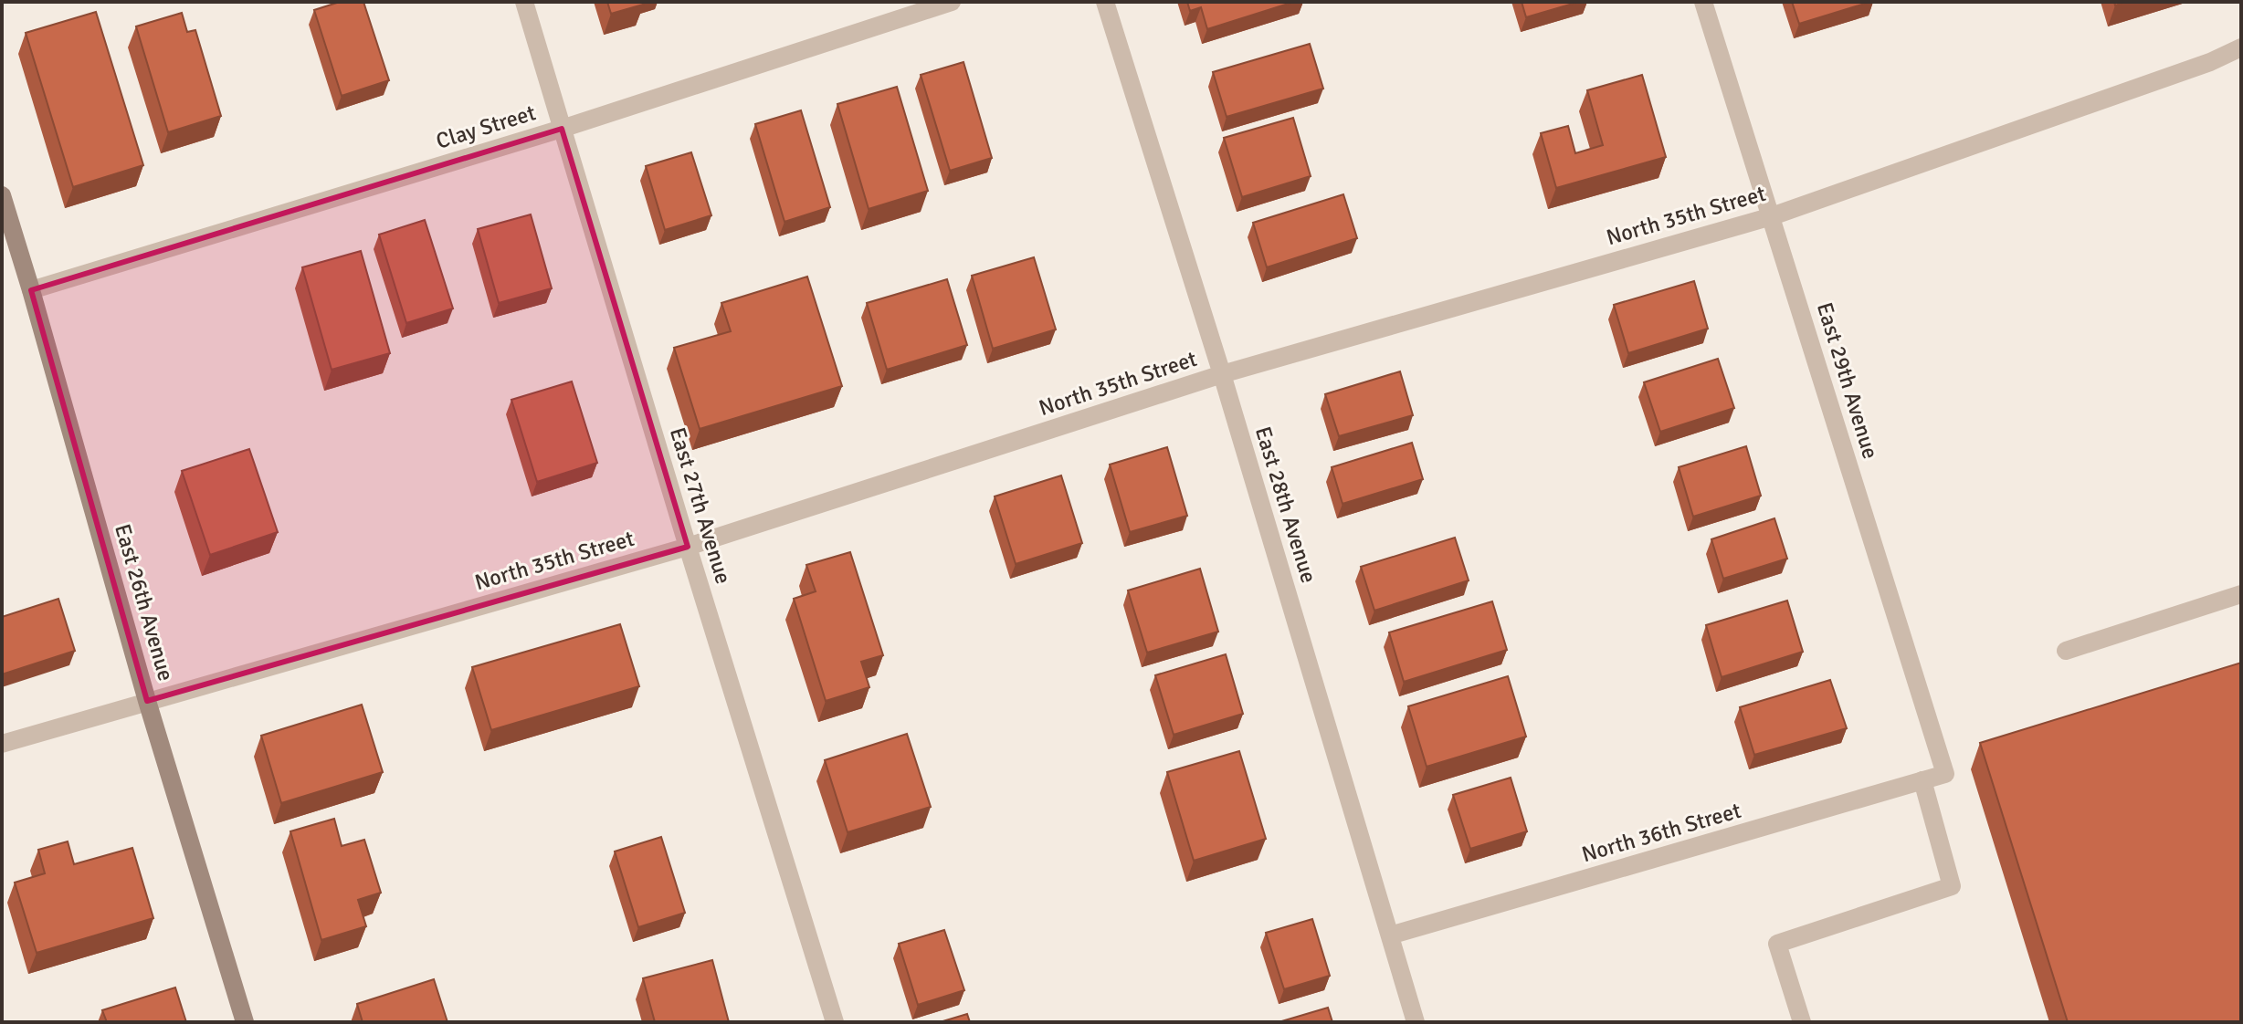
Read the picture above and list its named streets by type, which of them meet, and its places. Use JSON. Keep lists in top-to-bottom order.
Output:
{
  "streets": {
    "street": [
      "Clay Street",
      "North 35th Street",
      "East 29th Avenue",
      "East 28th Avenue",
      "East 27th Avenue",
      "East 26th Avenue",
      "North 36th Street"
    ]
  },
  "crossings": [
    ["Clay Street", "East 27th Avenue"],
    ["Clay Street", "East 26th Avenue"],
    ["North 35th Street", "East 29th Avenue"],
    ["North 35th Street", "East 28th Avenue"],
    ["North 35th Street", "East 27th Avenue"],
    ["North 35th Street", "East 26th Avenue"],
    ["East 29th Avenue", "North 36th Street"],
    ["East 28th Avenue", "North 36th Street"]
  ]
}
